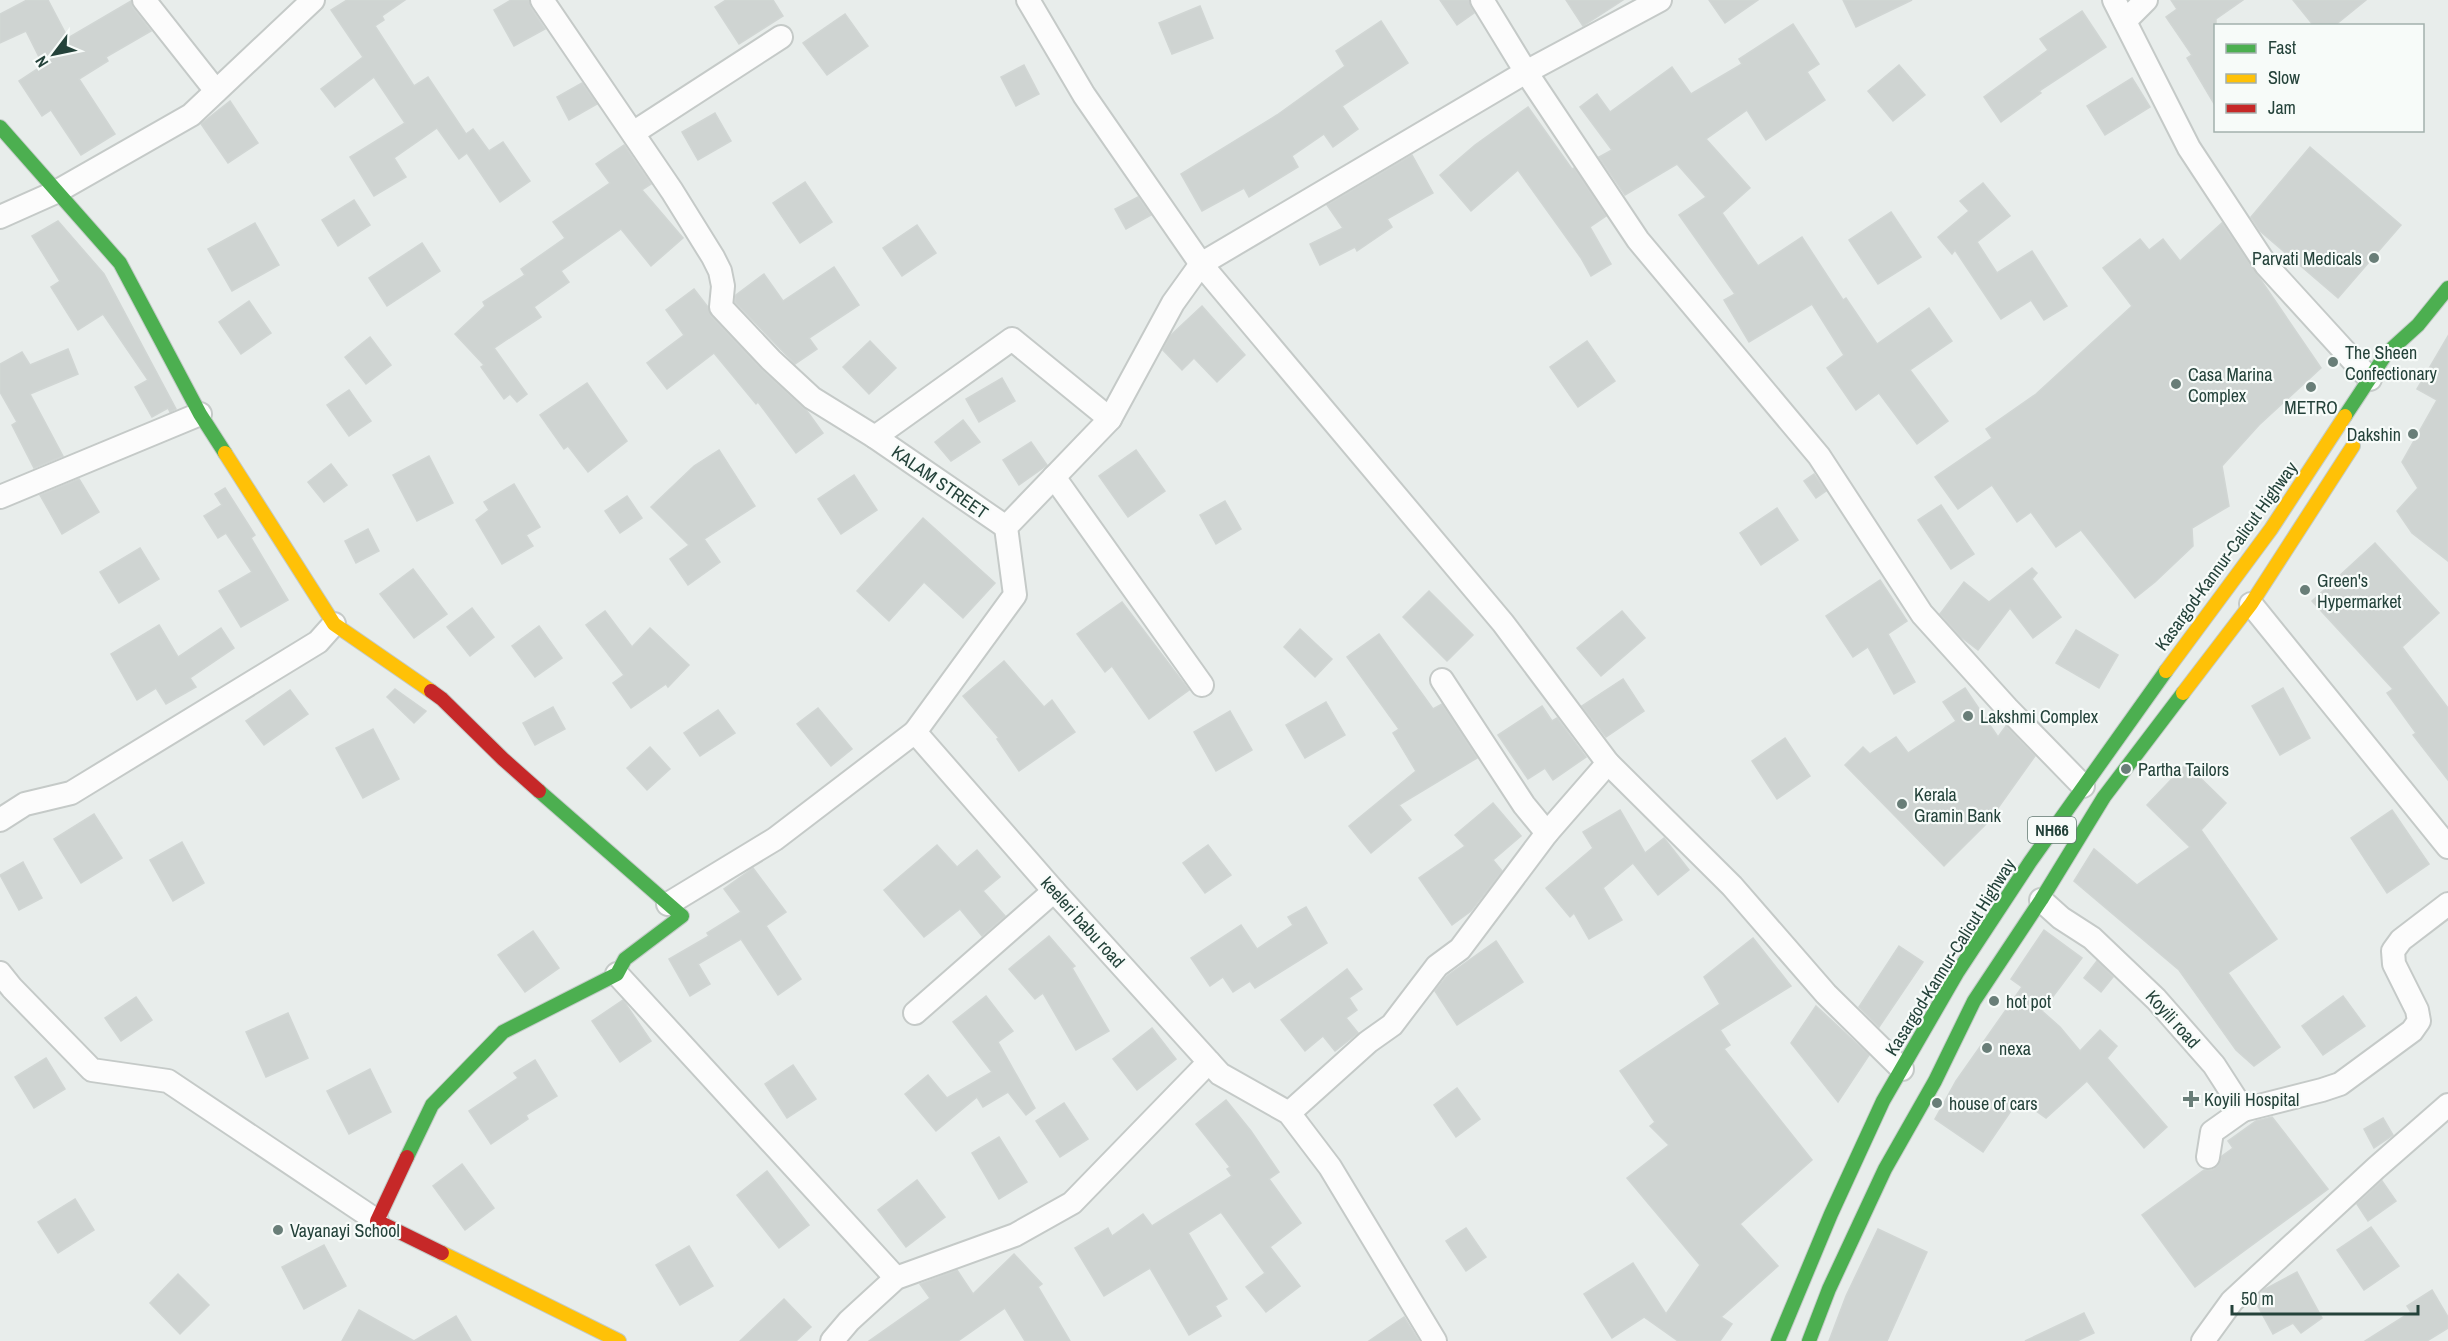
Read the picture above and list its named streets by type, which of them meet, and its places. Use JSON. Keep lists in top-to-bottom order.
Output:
{
  "streets": {
    "main road": ["Kasargod-Kannur-Calicut Highway", "NH66"],
    "street": ["KALAM STREET", "keeleri babu road", "Koyili road"]
  },
  "crossings": [
    ["NH66", "Koyili road"]
  ],
  "places": {
    "other": [
      "Parvati Medicals",
      "The Sheen Confectionary",
      "Casa Marina Complex",
      "METRO",
      "Dakshin",
      "Green's Hypermarket",
      "Lakshmi Complex",
      "Partha Tailors",
      "Kerala Gramin Bank",
      "hot pot",
      "nexa",
      "house of cars",
      "Vayanayi School"
    ],
    "health": ["Koyili Hospital"]
  },
  "legend": ["Fast", "Slow", "Jam"],
  "scale_bar": "50 m",
  "north": "bottom left"
}
